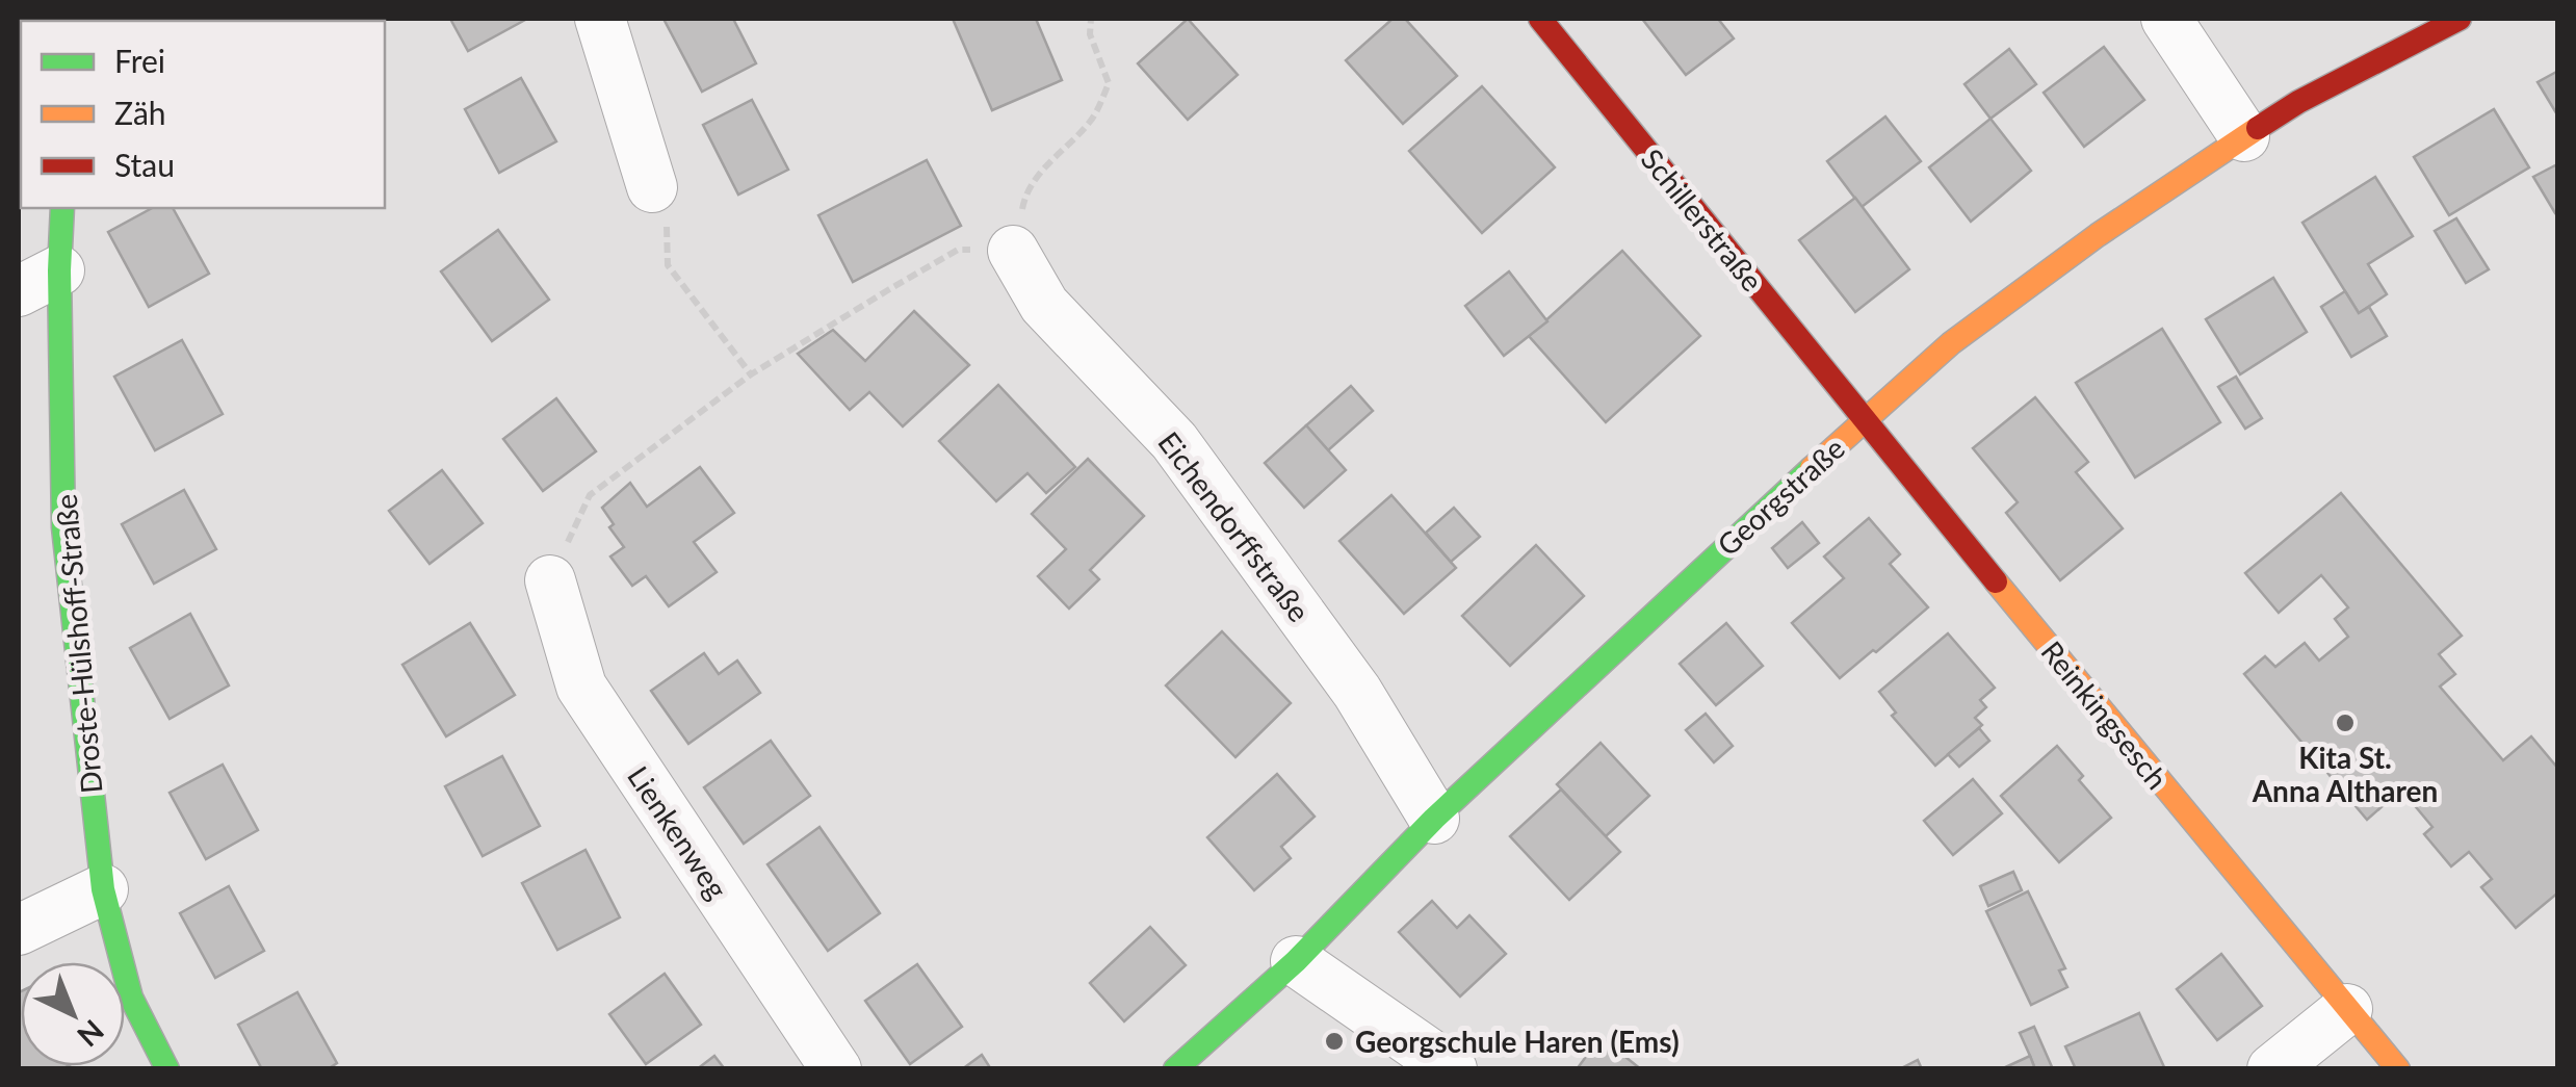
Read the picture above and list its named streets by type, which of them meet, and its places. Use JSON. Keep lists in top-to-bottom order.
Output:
{
  "streets": {
    "street": [
      "Schillerstraße",
      "Georgstraße",
      "Eichendorffstraße",
      "Droste-Hülshoff-Straße",
      "Reinkingsesch",
      "Lienkenweg"
    ]
  },
  "crossings": [
    ["Schillerstraße", "Georgstraße"],
    ["Schillerstraße", "Reinkingsesch"],
    ["Georgstraße", "Eichendorffstraße"],
    ["Georgstraße", "Reinkingsesch"]
  ],
  "places": ["Kita St. Anna Altharen", "Georgschule Haren (Ems)"],
  "legend": ["Frei", "Zäh", "Stau"],
  "north": "bottom right"
}
